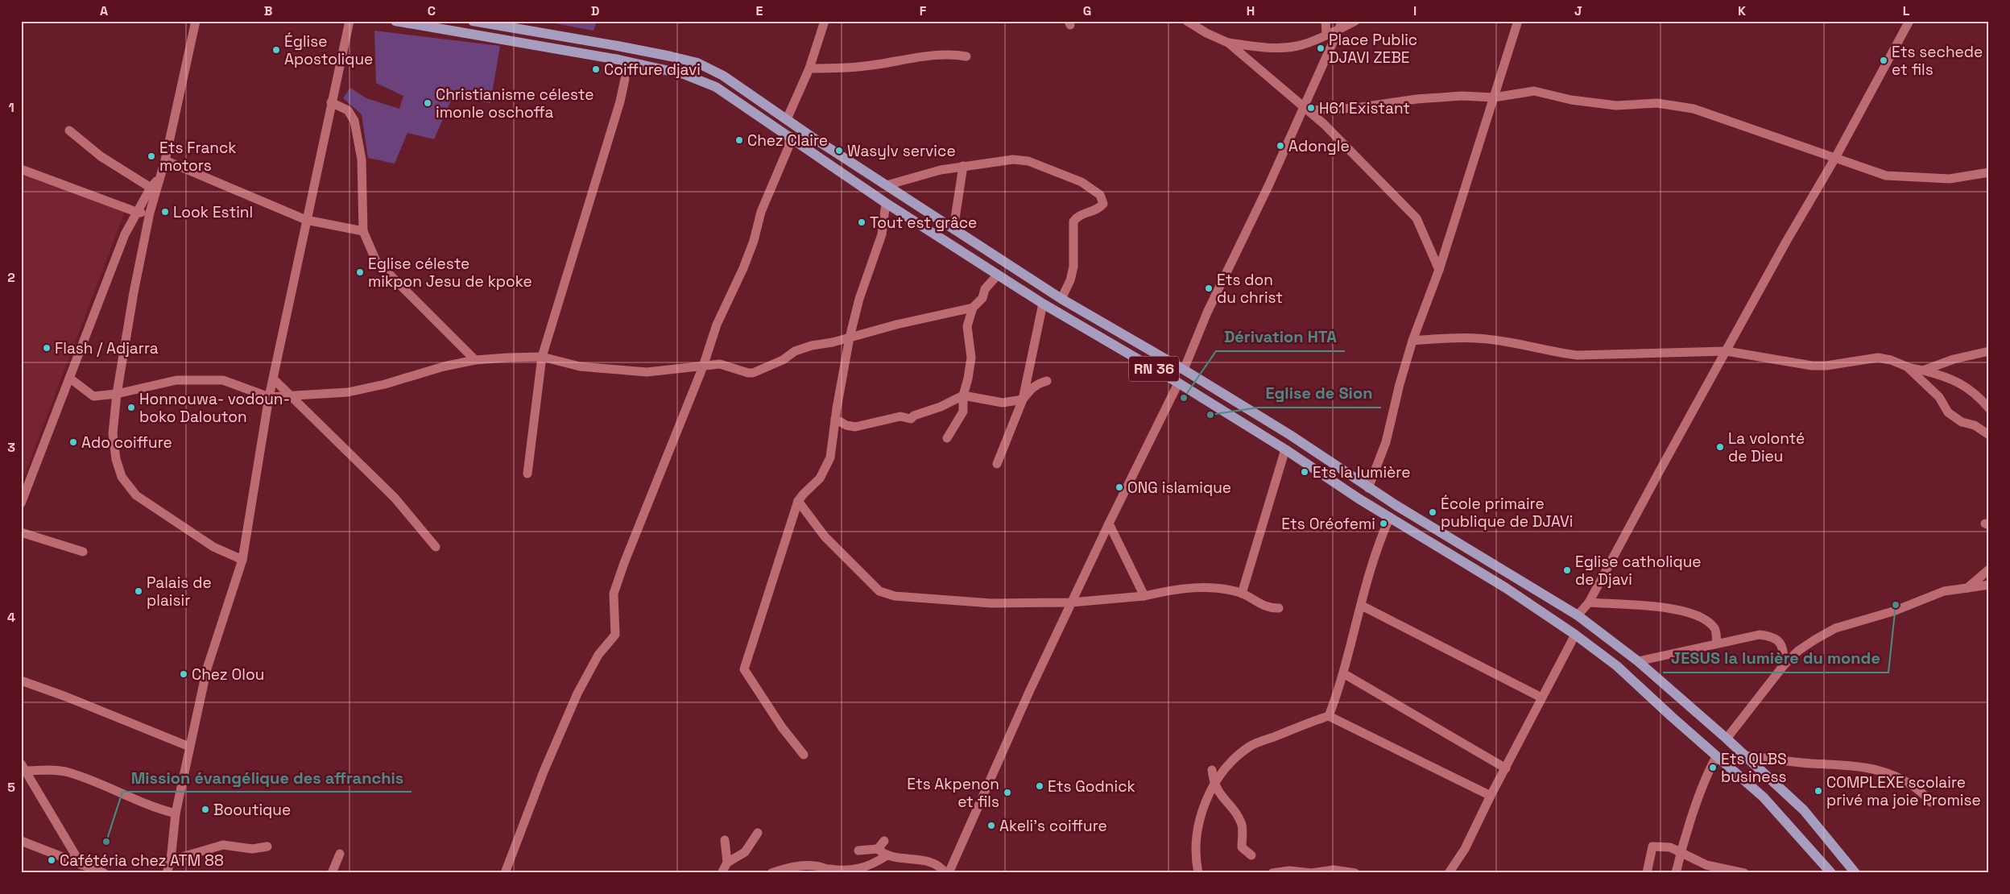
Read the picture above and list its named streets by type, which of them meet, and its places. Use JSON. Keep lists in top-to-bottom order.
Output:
{
  "streets": {
    "main road": ["RN 36"]
  },
  "places": [
    "Place Public DJAVI ZEBE",
    "Église Apostolique",
    "Ets sechede et fils",
    "Coiffure djavi",
    "Christianisme céleste imonle oschoffa",
    "H61 Existant",
    "Chez Claire",
    "Adongle",
    "Wasylv service",
    "Ets Franck motors",
    "Look Estinl",
    "Tout est grâce",
    "Eglise céleste mikpon Jesu de kpoke",
    "Ets don du christ",
    "Flash / Adjarra",
    "Dérivation HTA",
    "Honnouwa- vodoun- boko Dalouton",
    "Eglise de Sion",
    "Ado coiffure",
    "La volonté de Dieu",
    "Ets la lumière",
    "ONG islamique",
    "École primaire publique de DJAVi",
    "Ets Oréofemi",
    "Eglise catholique de Djavi",
    "Palais de plaisir",
    "JESUS la lumière du monde",
    "Chez Olou",
    "Ets QLBS business",
    "Ets Godnick",
    "COMPLEXE scolaire privé ma joie Promise",
    "Ets Akpenon et fils",
    "Booutique",
    "Akeli's coiffure",
    "Mission évangélique des affranchis",
    "Cafétéria chez ATM 88"
  ],
  "grid": {
    "columns": [
      "A",
      "B",
      "C",
      "D",
      "E",
      "F",
      "G",
      "H",
      "I",
      "J",
      "K",
      "L"
    ],
    "rows": [
      "1",
      "2",
      "3",
      "4",
      "5"
    ]
  }
}
